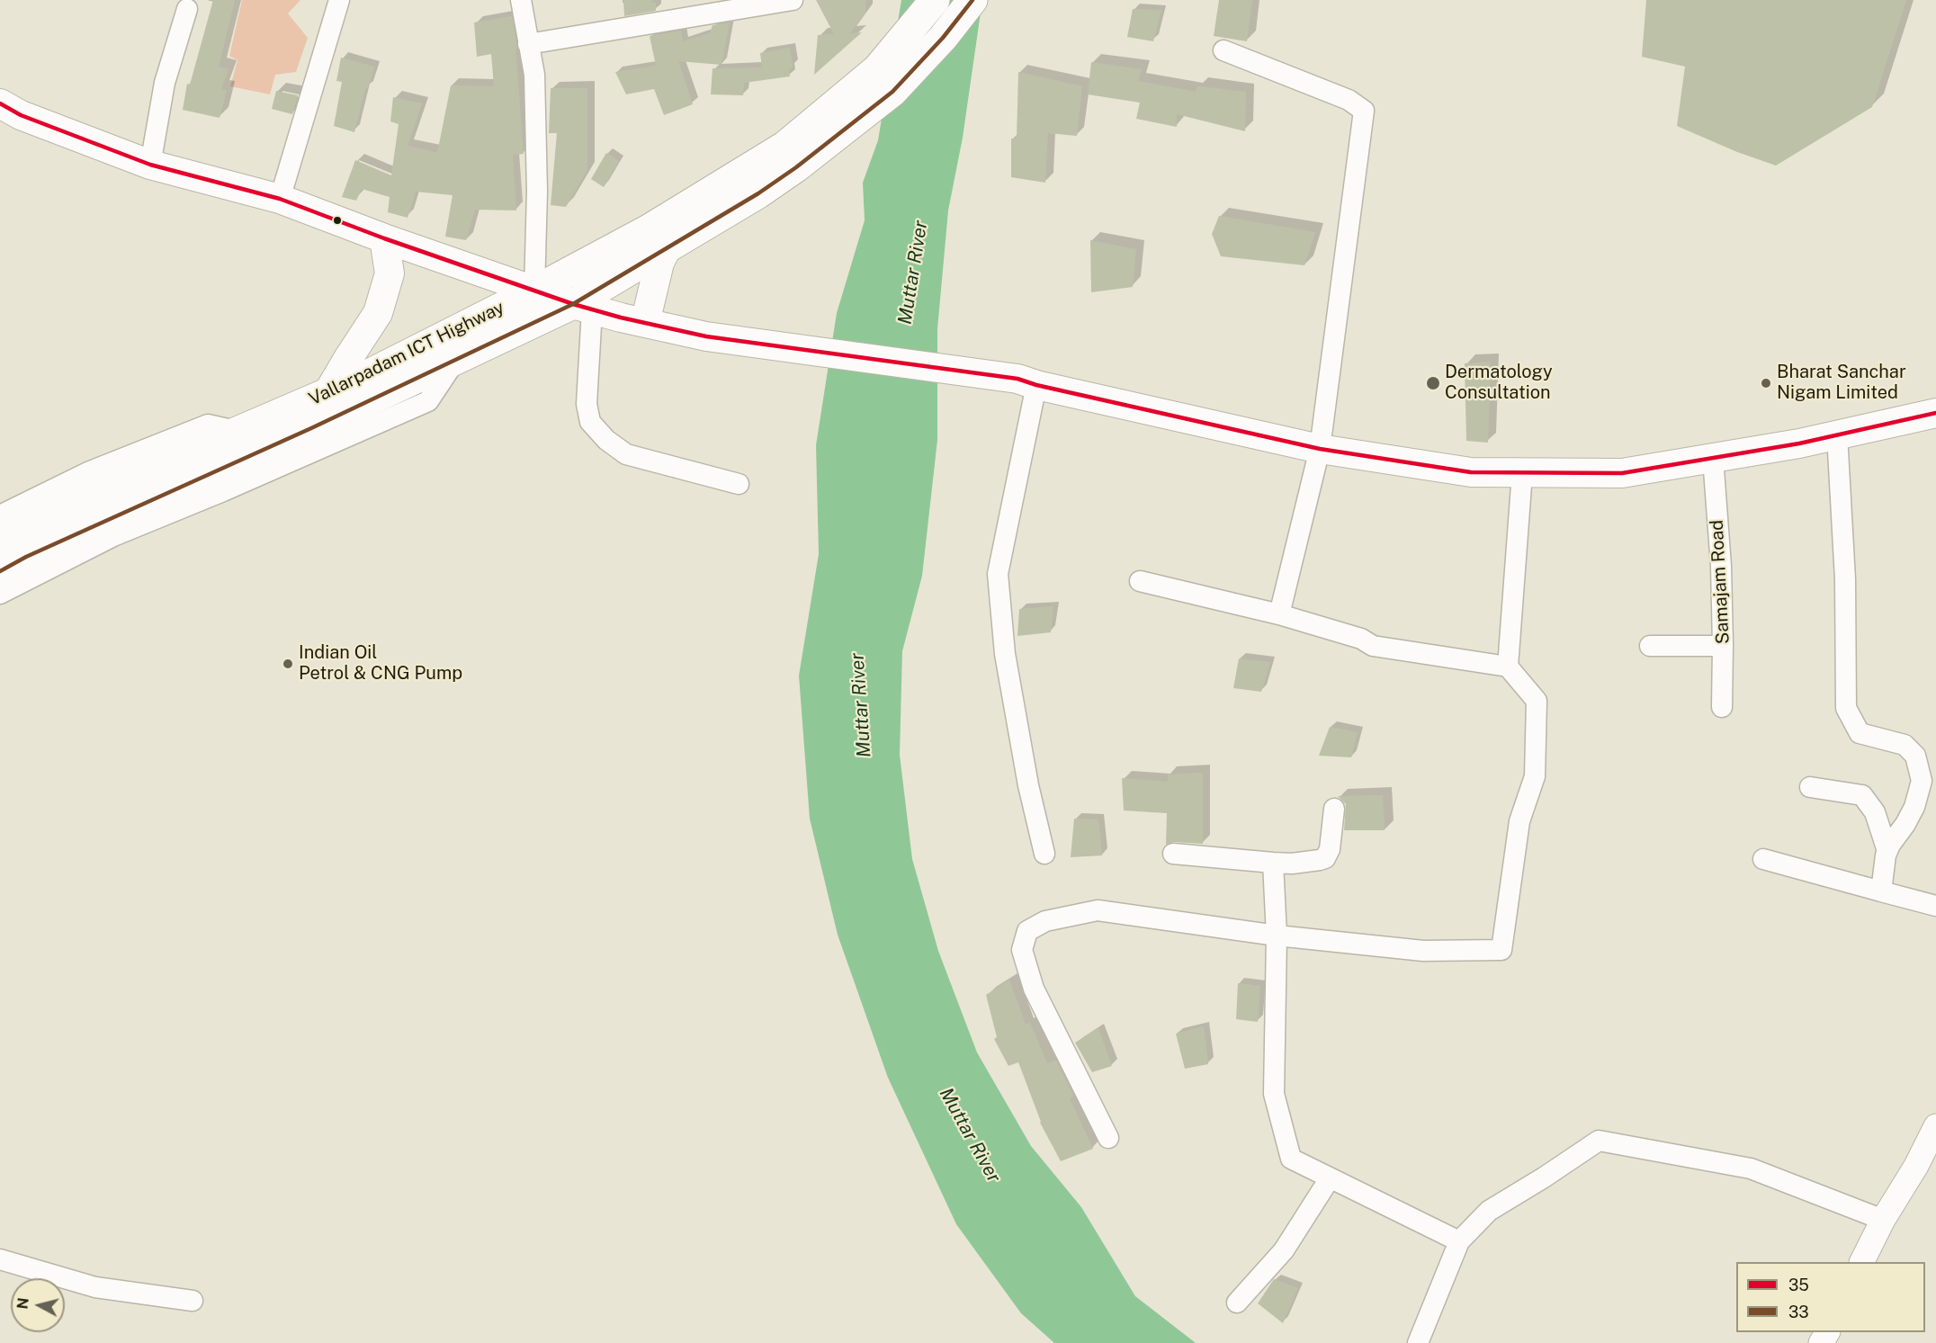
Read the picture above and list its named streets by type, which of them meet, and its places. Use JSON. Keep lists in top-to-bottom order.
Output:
{
  "streets": {
    "highway": ["Vallarpadam ICT Highway"],
    "street": ["Samajam Road"]
  },
  "water": ["Muttar River"],
  "places": ["Dermatology Consultation", "Bharat Sanchar Nigam Limited", "Indian Oil Petrol & CNG Pump"],
  "lines": ["transit line 33", "transit line 35"],
  "legend": ["35", "33"],
  "north": "left"
}
